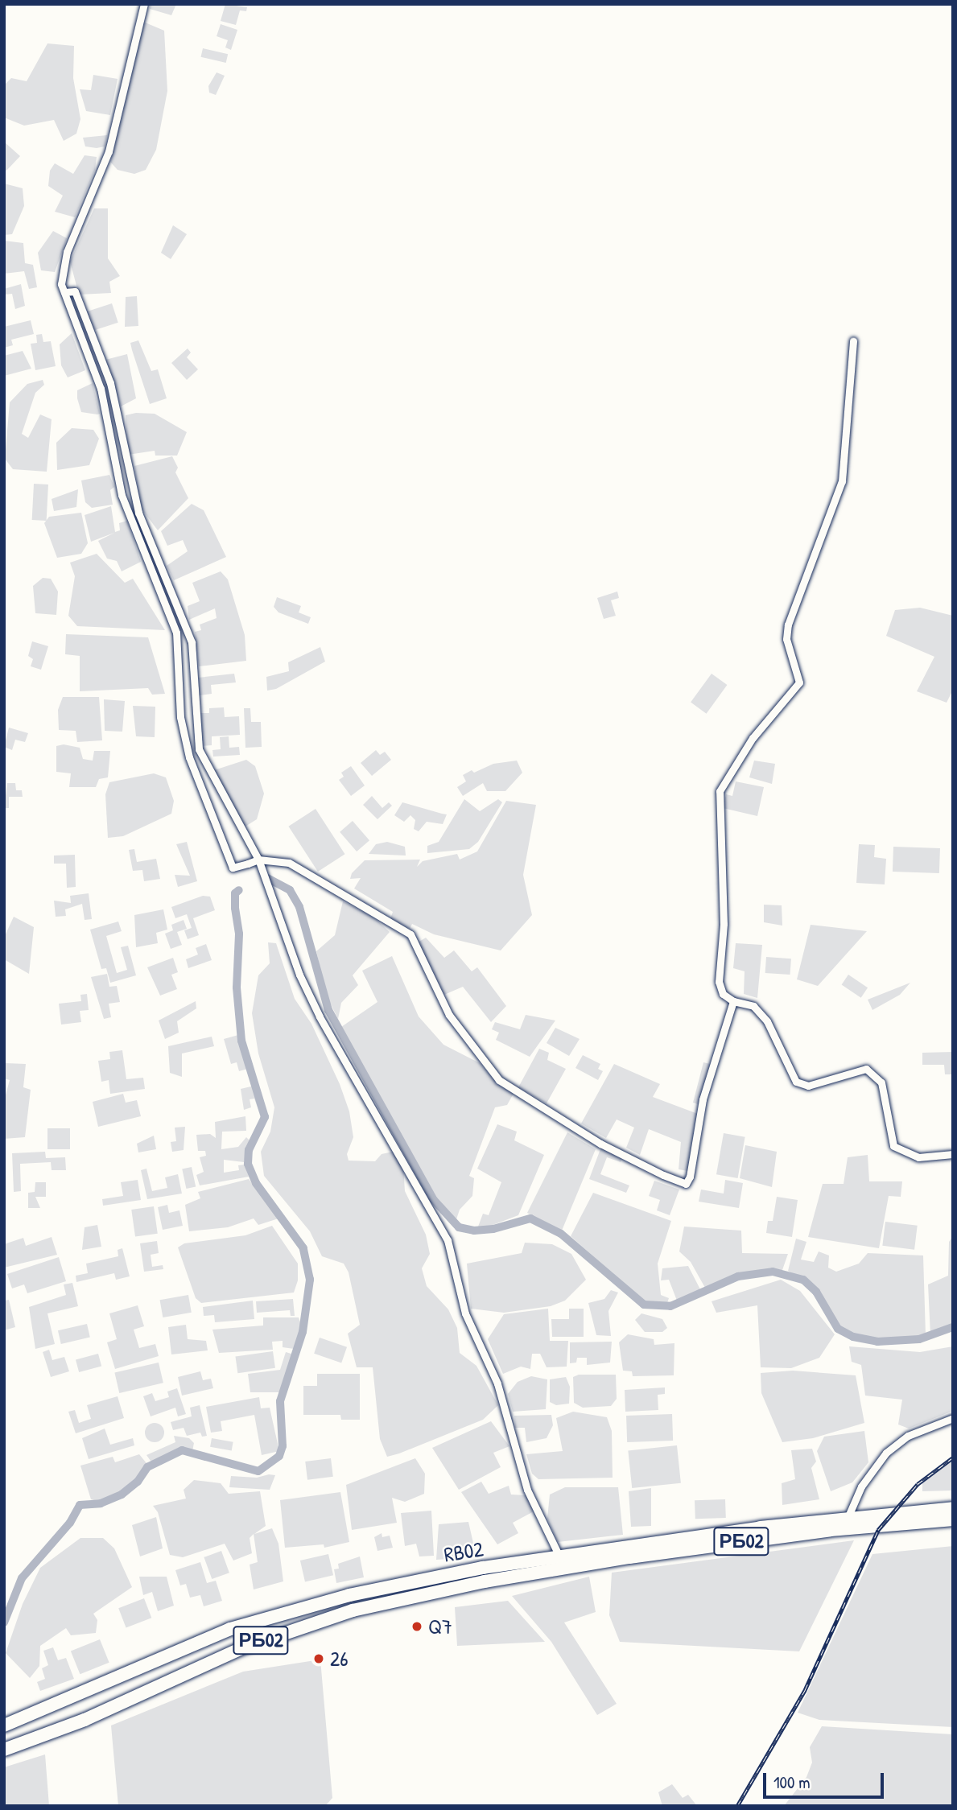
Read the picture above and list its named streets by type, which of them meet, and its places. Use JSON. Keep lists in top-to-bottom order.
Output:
{
  "streets": {
    "highway": ["РБ02", "RB02"]
  },
  "places": ["Q7", "26"],
  "scale_bar": "100 m"
}
